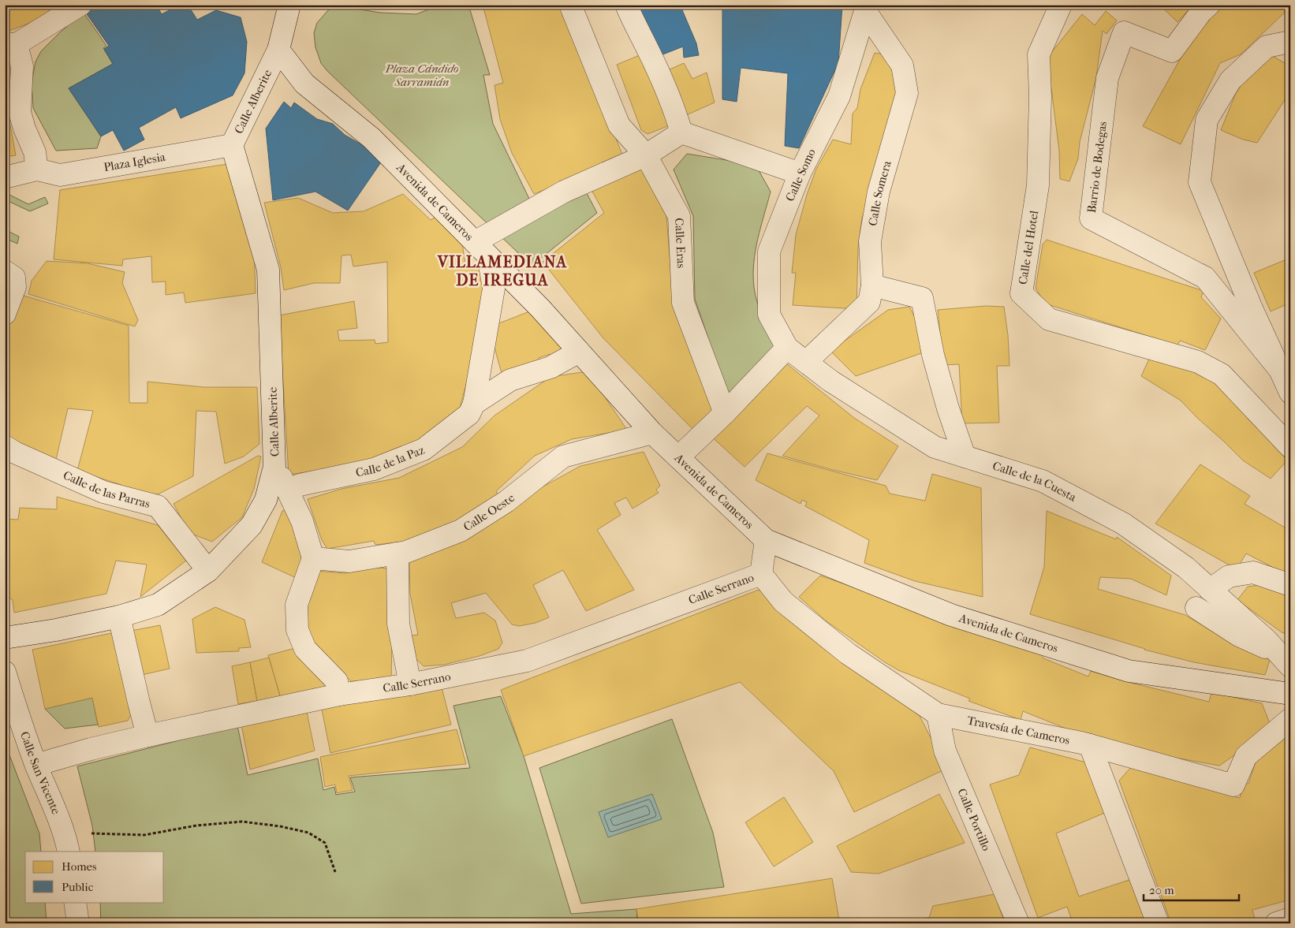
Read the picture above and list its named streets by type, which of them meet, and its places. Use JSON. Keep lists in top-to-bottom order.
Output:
{
  "streets": {
    "street": [
      "Calle Alberite",
      "Plaza Iglesia",
      "Barrio de Bodegas",
      "Calle Somo",
      "Calle Somera",
      "Avenida de Cameros",
      "Calle Eras",
      "Calle del Hotel",
      "Calle de la Paz",
      "Calle de la Cuesta",
      "Calle de las Parras",
      "Calle Oeste",
      "Calle Serrano",
      "Travesía de Cameros",
      "Calle San Vicente",
      "Calle Portillo"
    ]
  },
  "crossings": [
    ["Calle Alberite", "Plaza Iglesia"],
    ["Calle Alberite", "Avenida de Cameros"],
    ["Calle Alberite", "Calle de las Parras"],
    ["Calle Somo", "Calle Somera"],
    ["Calle Somo", "Calle de la Cuesta"],
    ["Calle Somera", "Calle de la Cuesta"],
    ["Avenida de Cameros", "Calle de la Paz"],
    ["Avenida de Cameros", "Calle Oeste"],
    ["Avenida de Cameros", "Calle Serrano"],
    ["Calle Serrano", "Travesía de Cameros"],
    ["Calle Serrano", "Calle San Vicente"],
    ["Travesía de Cameros", "Calle Portillo"]
  ],
  "districts": ["VILLAMEDIANA DE IREGUA"],
  "parks": ["Plaza Cándido Sarramián"],
  "legend": ["Homes", "Public"],
  "scale_bar": "20 m"
}
